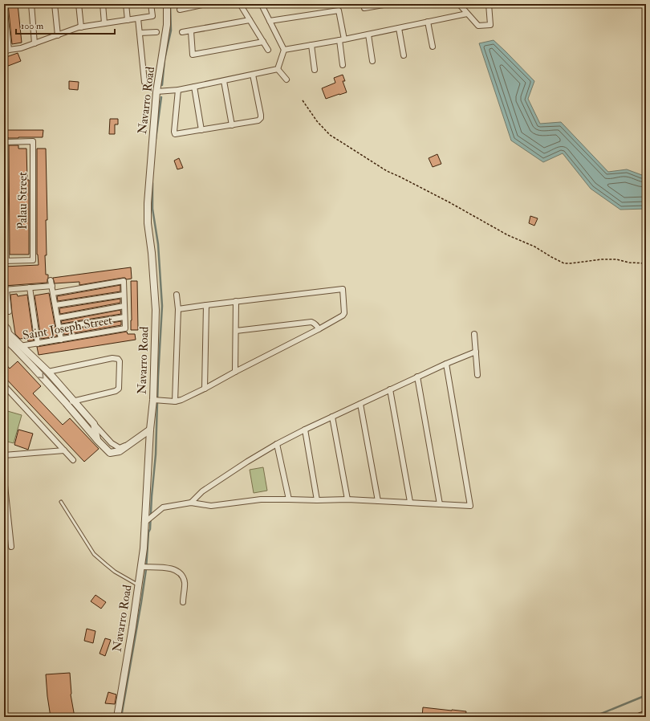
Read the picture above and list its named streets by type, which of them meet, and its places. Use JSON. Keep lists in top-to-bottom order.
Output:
{
  "streets": {
    "street": ["Navarro Road", "Palau Street", "Saint Joseph Street"]
  },
  "scale_bar": "100 m"
}
